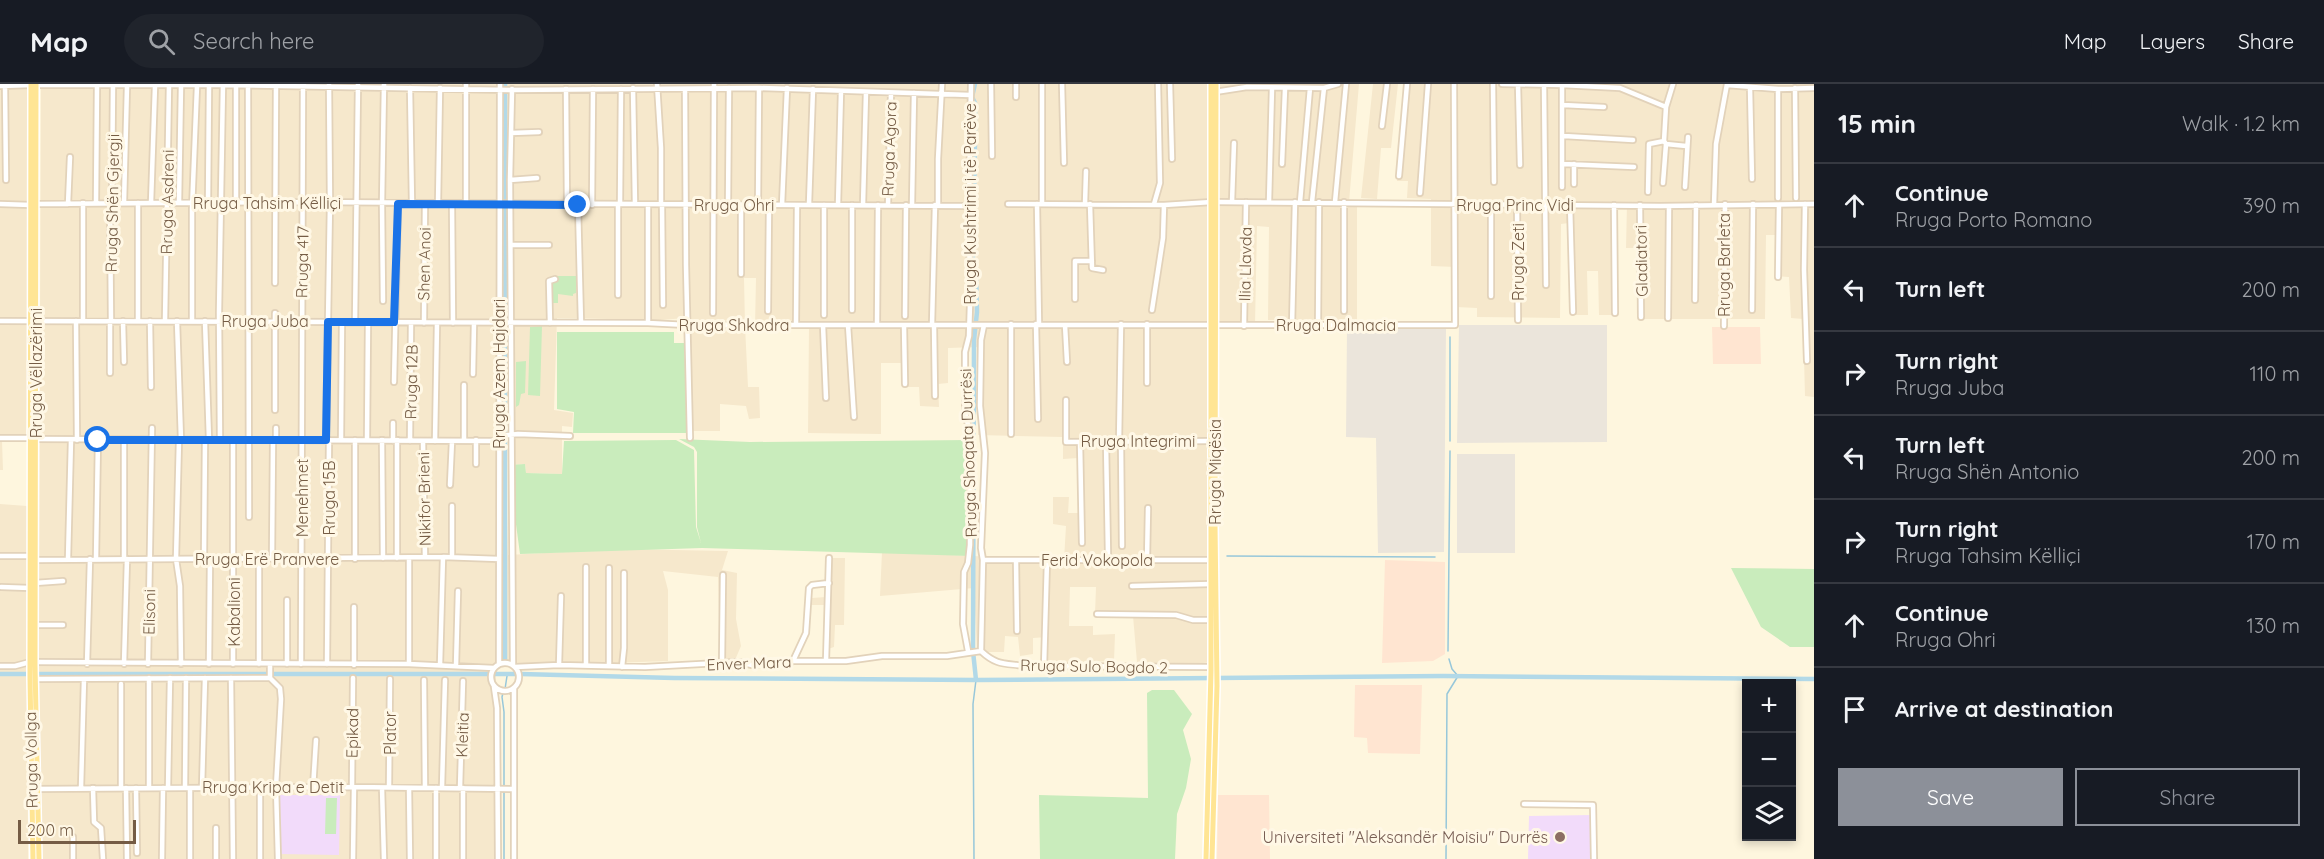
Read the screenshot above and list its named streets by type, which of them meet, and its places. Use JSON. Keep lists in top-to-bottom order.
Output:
{
  "streets": {
    "main road": ["Rruga Vëllazërimi", "Rruga Miqësia", "Rruga Vollga"],
    "street": [
      "Rruga Agora",
      "Rruga Asdreni",
      "Rruga Shën Gjergji",
      "Rruga Tahsim Këlliçi",
      "Rruga Kushtrimi i të Parëve",
      "Rruga Ohri",
      "Rruga Princ Vidi",
      "Gladiatori",
      "Rruga 417",
      "Rruga Zeti",
      "Shen Anoi",
      "Ilia Llavda",
      "Rruga Barleta",
      "Rruga Juba",
      "Rruga Shkodra",
      "Rruga Dalmacia",
      "Rruga Azem Hajdari",
      "Rruga 12B",
      "Rruga Integrimi",
      "Rruga Shoqata Durrësi",
      "Menehmet",
      "Rruga 15B",
      "Nikifor Brieni",
      "Rruga Erë Pranvere",
      "Ferid Vokopola",
      "Elisoni",
      "Kabalioni",
      "Enver Mara",
      "Rruga Sulo Bogdo 2",
      "Epikad",
      "Plator",
      "Kleitia",
      "Rruga Kripa e Detit"
    ]
  },
  "crossings": [
    ["Rruga Agora", "Rruga Ohri"],
    ["Rruga Asdreni", "Rruga Tahsim Këlliçi"],
    ["Rruga Asdreni", "Rruga Juba"],
    ["Rruga Shën Gjergji", "Rruga Tahsim Këlliçi"],
    ["Rruga Shën Gjergji", "Rruga Juba"],
    ["Rruga Tahsim Këlliçi", "Rruga Ohri"],
    ["Rruga Tahsim Këlliçi", "Rruga 417"],
    ["Rruga Tahsim Këlliçi", "Shen Anoi"],
    ["Rruga Tahsim Këlliçi", "Rruga Vëllazërimi"],
    ["Rruga Tahsim Këlliçi", "Rruga Azem Hajdari"],
    ["Rruga Tahsim Këlliçi", "Rruga 15B"],
    ["Rruga Kushtrimi i të Parëve", "Rruga Ohri"],
    ["Rruga Kushtrimi i të Parëve", "Rruga Shkodra"],
    ["Rruga Kushtrimi i të Parëve", "Rruga Shoqata Durrësi"],
    ["Rruga Ohri", "Rruga Azem Hajdari"],
    ["Rruga Princ Vidi", "Gladiatori"],
    ["Rruga Princ Vidi", "Rruga Zeti"],
    ["Rruga Princ Vidi", "Ilia Llavda"],
    ["Rruga Princ Vidi", "Rruga Barleta"],
    ["Rruga Princ Vidi", "Rruga Dalmacia"],
    ["Rruga Princ Vidi", "Rruga Miqësia"],
    ["Rruga 417", "Rruga Juba"],
    ["Rruga 417", "Menehmet"],
    ["Shen Anoi", "Rruga Juba"],
    ["Ilia Llavda", "Rruga Dalmacia"],
    ["Rruga Juba", "Rruga Shkodra"],
    ["Rruga Juba", "Rruga Vëllazërimi"],
    ["Rruga Juba", "Rruga Azem Hajdari"],
    ["Rruga Juba", "Rruga 12B"],
    ["Rruga Juba", "Rruga 15B"],
    ["Rruga Shkodra", "Rruga Dalmacia"],
    ["Rruga Shkodra", "Rruga Azem Hajdari"],
    ["Rruga Shkodra", "Rruga Shoqata Durrësi"],
    ["Rruga Dalmacia", "Rruga Miqësia"],
    ["Rruga Vëllazërimi", "Rruga Erë Pranvere"],
    ["Rruga Vëllazërimi", "Rruga Vollga"],
    ["Rruga Azem Hajdari", "Rruga Erë Pranvere"],
    ["Rruga Azem Hajdari", "Enver Mara"],
    ["Rruga Azem Hajdari", "Rruga Kripa e Detit"],
    ["Rruga Integrimi", "Rruga Miqësia"],
    ["Rruga Shoqata Durrësi", "Enver Mara"],
    ["Rruga Miqësia", "Ferid Vokopola"],
    ["Rruga Miqësia", "Rruga Sulo Bogdo 2"],
    ["Menehmet", "Rruga Erë Pranvere"],
    ["Rruga 15B", "Rruga Erë Pranvere"],
    ["Nikifor Brieni", "Rruga Erë Pranvere"],
    ["Rruga Erë Pranvere", "Elisoni"],
    ["Rruga Erë Pranvere", "Kabalioni"],
    ["Enver Mara", "Rruga Sulo Bogdo 2"],
    ["Epikad", "Rruga Kripa e Detit"],
    ["Plator", "Rruga Kripa e Detit"],
    ["Kleitia", "Rruga Kripa e Detit"],
    ["Rruga Vollga", "Rruga Kripa e Detit"]
  ],
  "places": ["Universiteti \"Aleksandër Moisiu\" Durrës"],
  "scale_bar": "200 m",
  "page": {
    "header": "Map",
    "search": "Search here",
    "nav": ["Map", "Layers", "Share"],
    "heading": ["15 min", "Walk · 1.2 km"],
    "list": [
      ["Continue", "Rruga Porto Romano", "390 m"],
      ["Turn left", "200 m"],
      ["Turn right", "Rruga Juba", "110 m"],
      ["Turn left", "Rruga Shën Antonio", "200 m"],
      ["Turn right", "Rruga Tahsim Këlliçi", "170 m"],
      ["Continue", "Rruga Ohri", "130 m"],
      "Arrive at destination"
    ],
    "map_buttons": ["+", "−"],
    "buttons": ["Save", "Share"],
    "scale": "200 m"
  }
}
